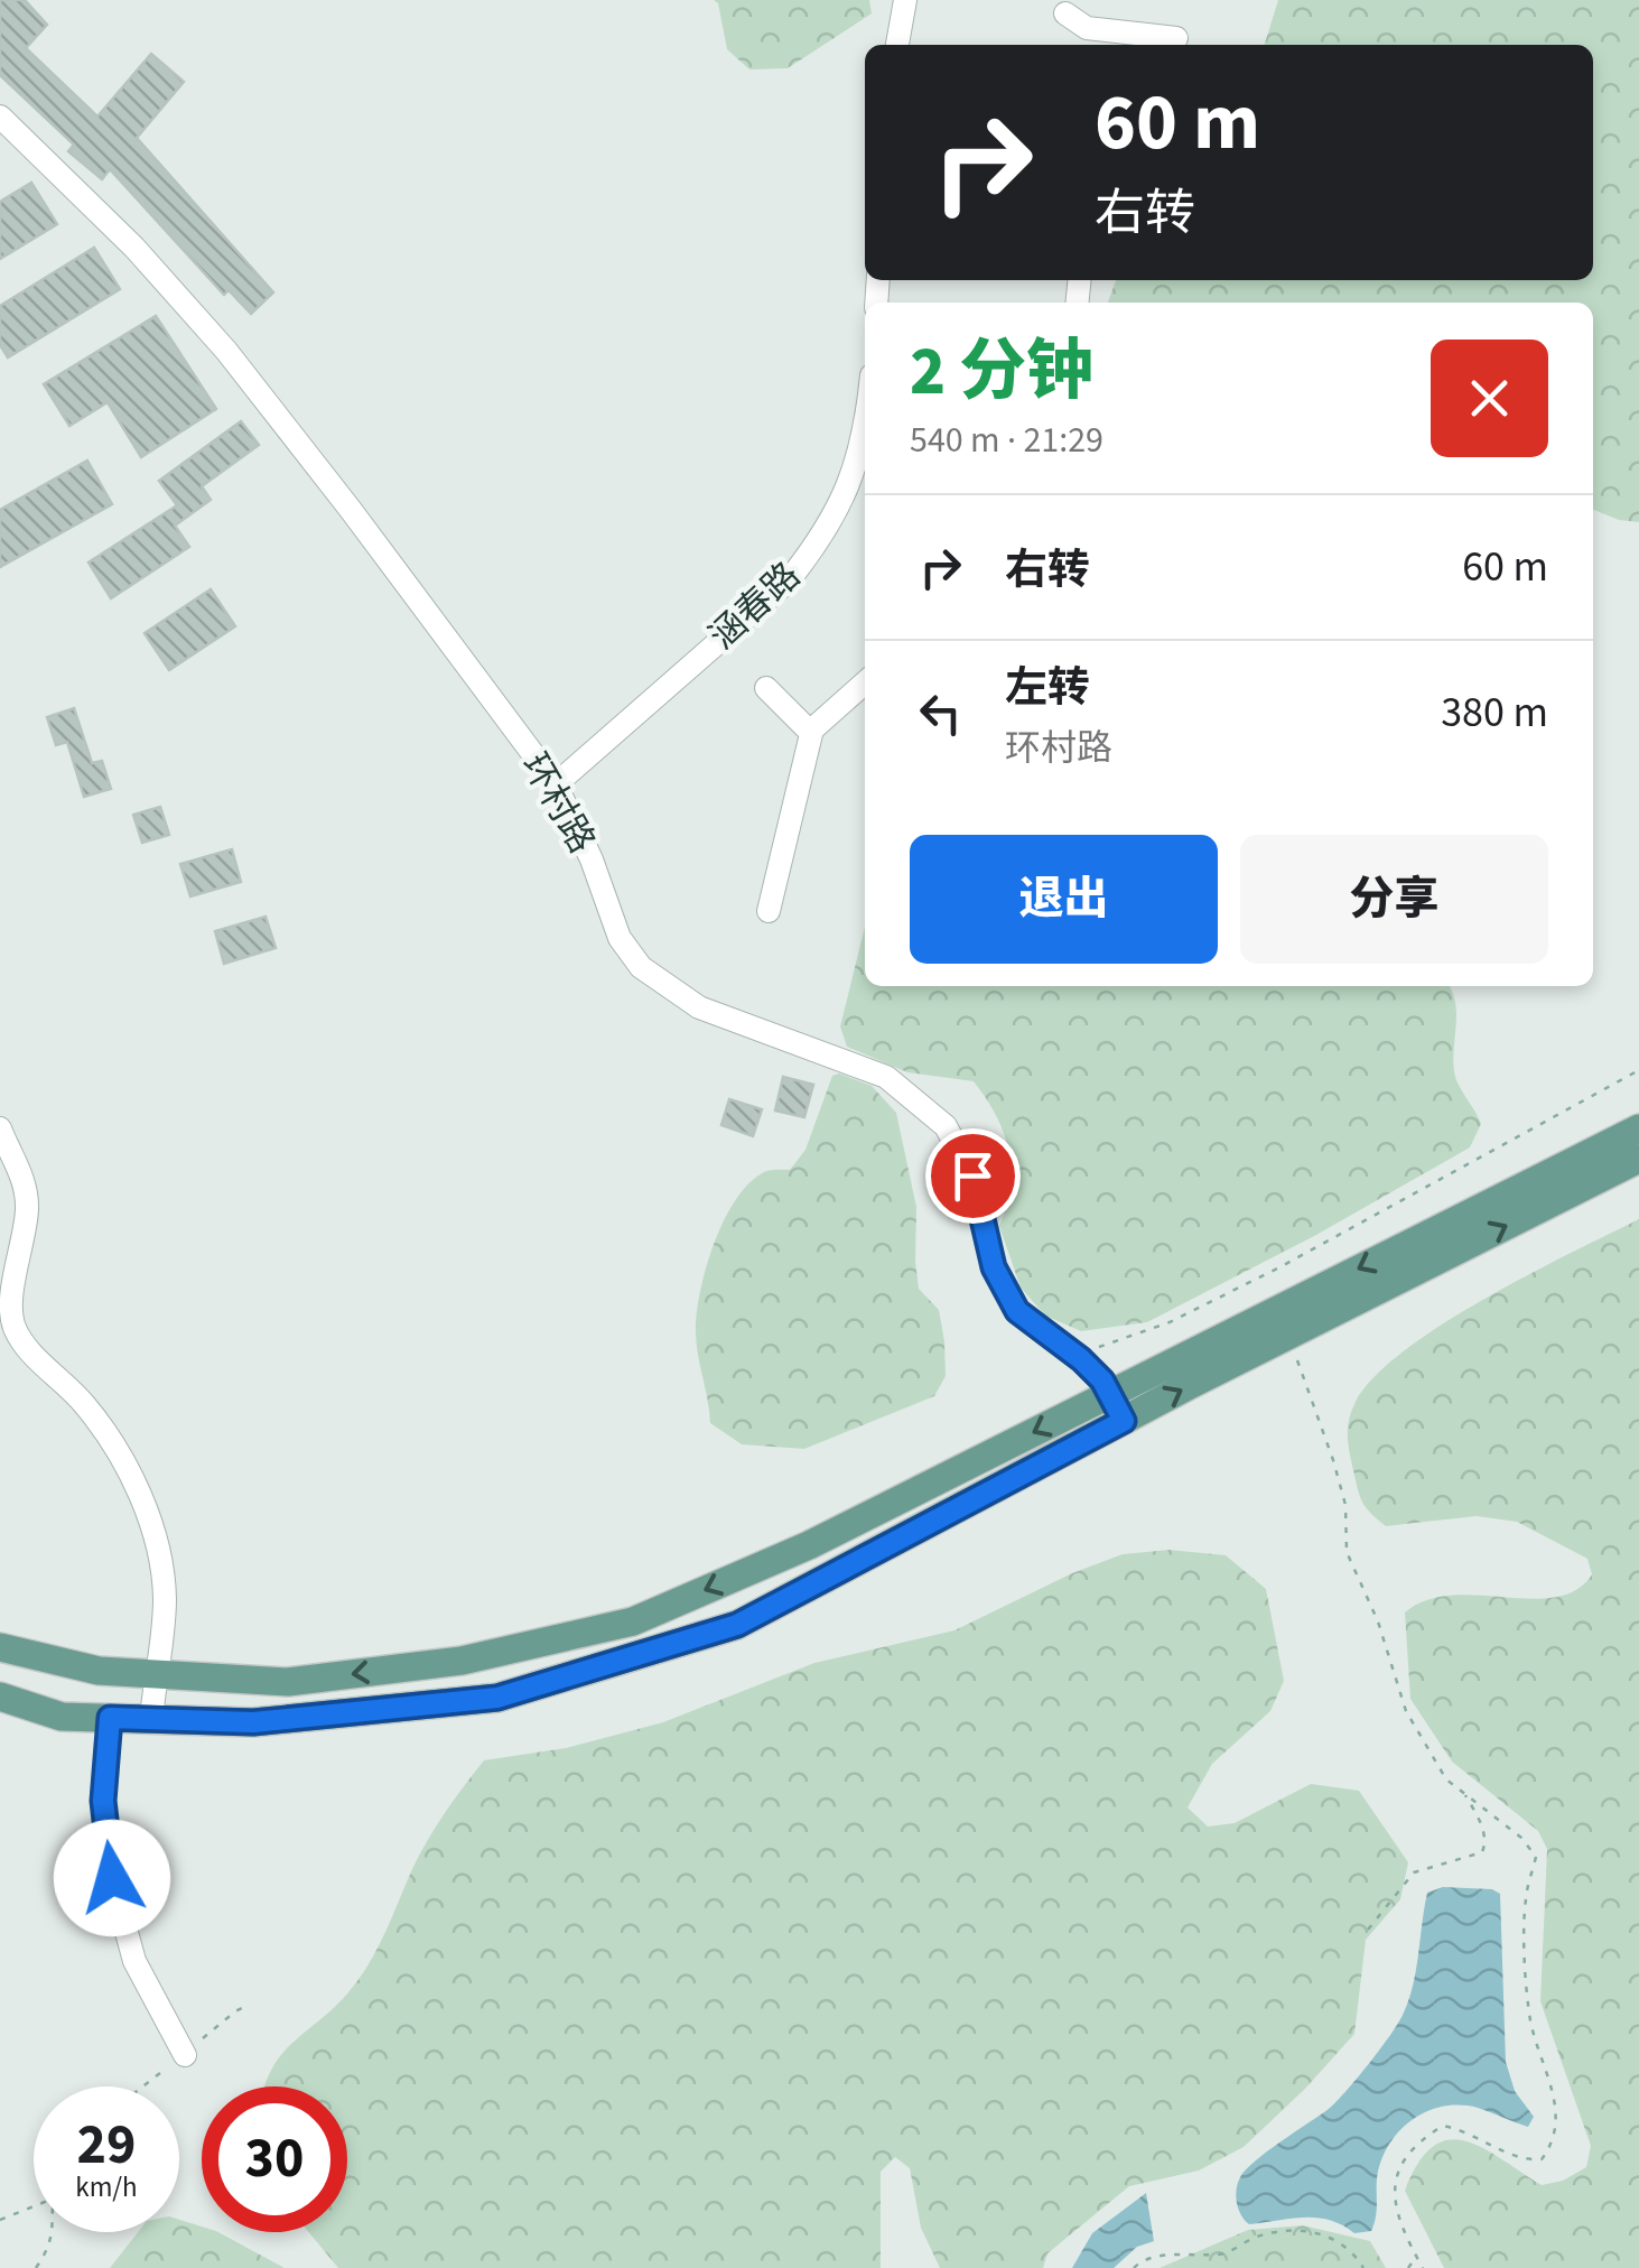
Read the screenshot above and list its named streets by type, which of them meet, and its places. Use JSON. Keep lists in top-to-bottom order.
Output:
{
  "streets": {
    "street": ["涵春路", "环村路"]
  },
  "crossings": [
    ["涵春路", "环村路"]
  ],
  "page": {
    "turn": ["60 m", "右转"],
    "heading": ["2 分钟", "540 m · 21:29"],
    "list": [
      {
        "name": "右转",
        "value": "60 m"
      },
      {
        "name": "左转",
        "note": "环村路",
        "value": "380 m"
      }
    ],
    "buttons": ["退出", "分享"],
    "speed": "29 km/h",
    "limit": "30"
  }
}
